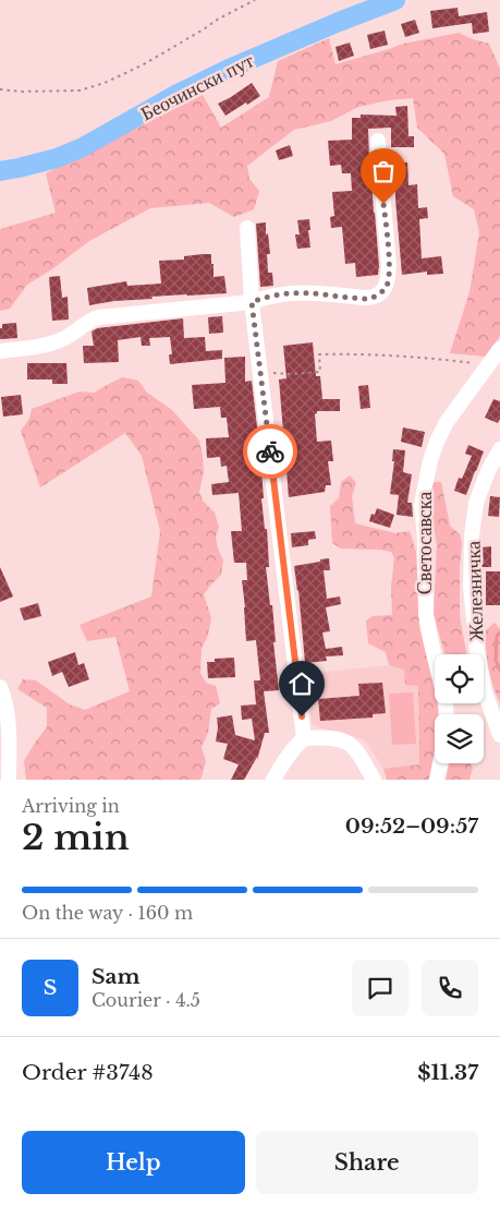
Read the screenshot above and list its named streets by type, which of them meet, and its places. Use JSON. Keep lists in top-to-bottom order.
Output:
{
  "streets": {
    "main road": ["Беочински пут"],
    "street": ["Светосавска", "Железничка"]
  },
  "page": {
    "heading": ["2 min", "Arriving in", "09:52–09:57"],
    "panel": [
      "Sam",
      "Courier · 4.5",
      "Order #3748",
      "$11.37"
    ],
    "bar": "On the way · 160 m",
    "round": "S",
    "buttons": ["Help", "Share"]
  }
}
